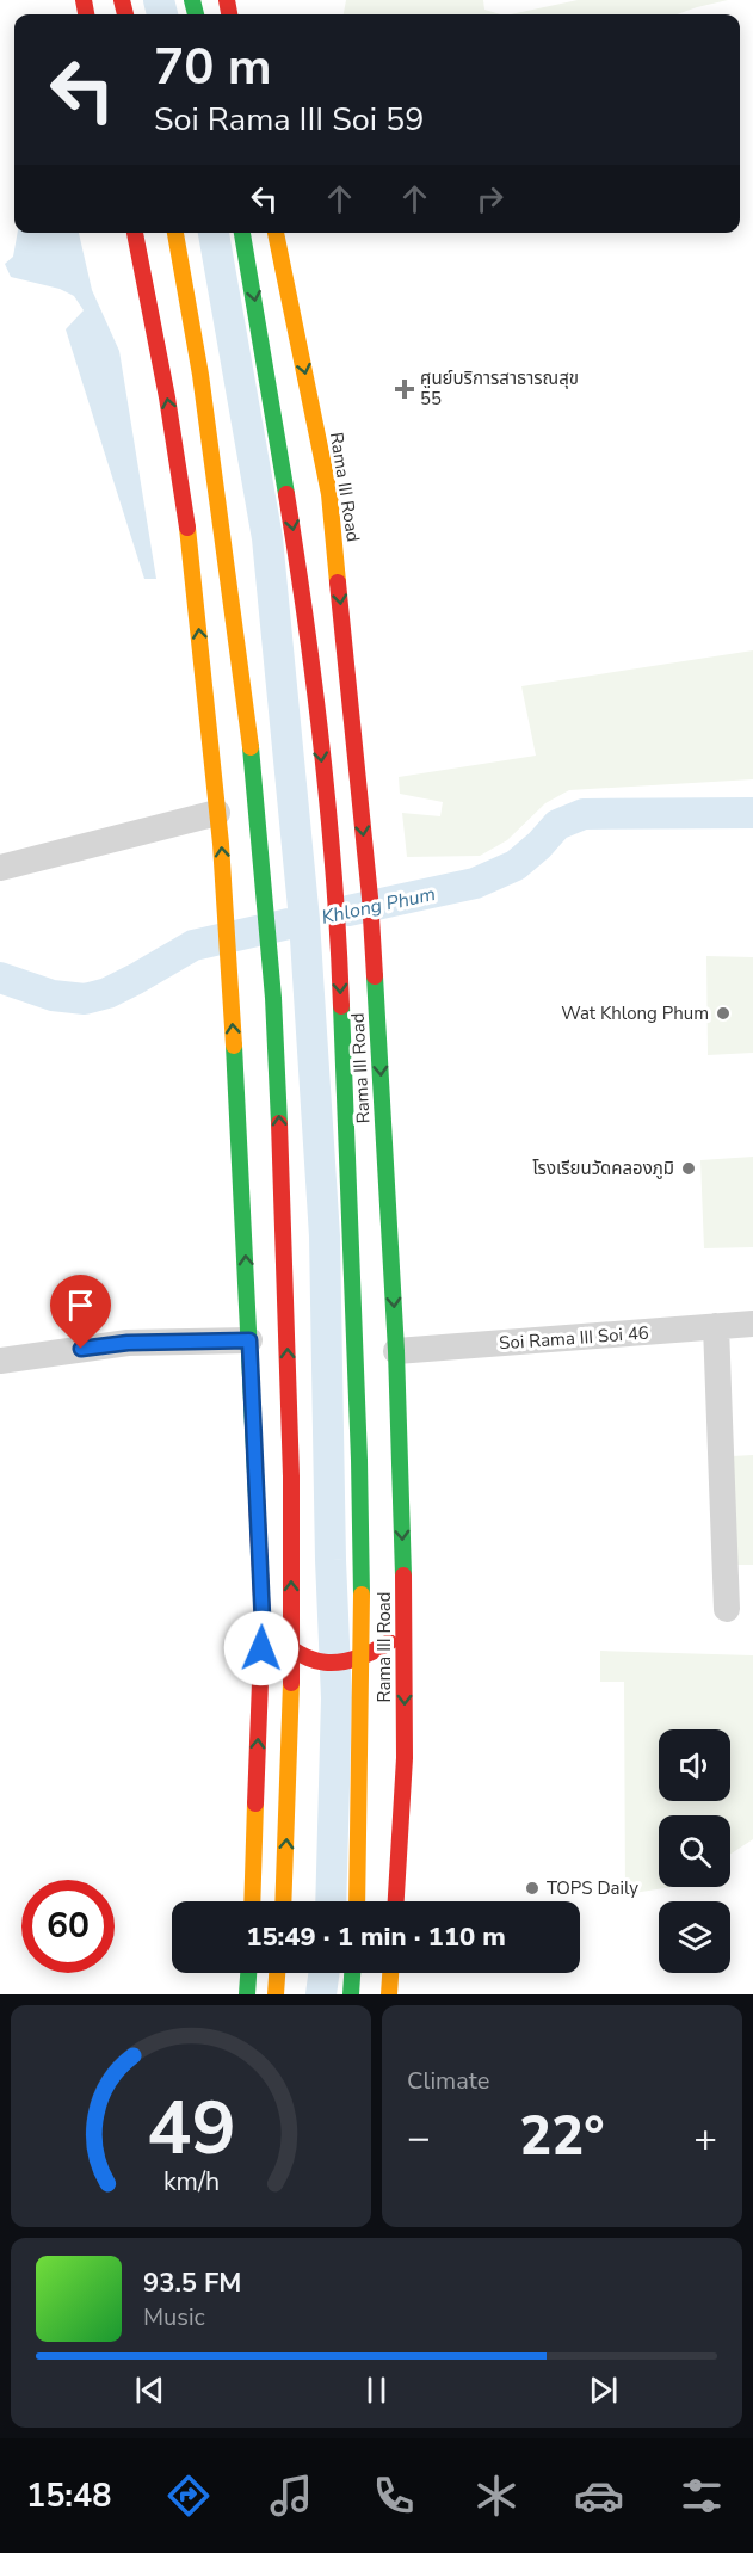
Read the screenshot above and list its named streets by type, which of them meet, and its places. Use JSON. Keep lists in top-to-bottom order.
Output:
{
  "streets": {
    "main road": ["Rama III Road"],
    "street": ["Soi Rama III Soi 46"]
  },
  "crossings": [
    ["Rama III Road", "Soi Rama III Soi 46"]
  ],
  "water": ["Khlong Phum"],
  "places": {
    "health": ["ศูนย์บริการสาธารณสุข 55"],
    "other": ["Wat Khlong Phum", "โรงเรียนวัดคลองภูมิ", "TOPS Daily"]
  },
  "page": {
    "turn": ["70 m", "Soi Rama III Soi 59"],
    "limit": "60",
    "trip": "15:49 · 1 min · 110 m",
    "tile": "Climate",
    "heat": ["−", "22°", "+"],
    "song": ["93.5 FM", "Music"],
    "tabs": "15:48",
    "gauge": ["49", "km/h"]
  }
}
